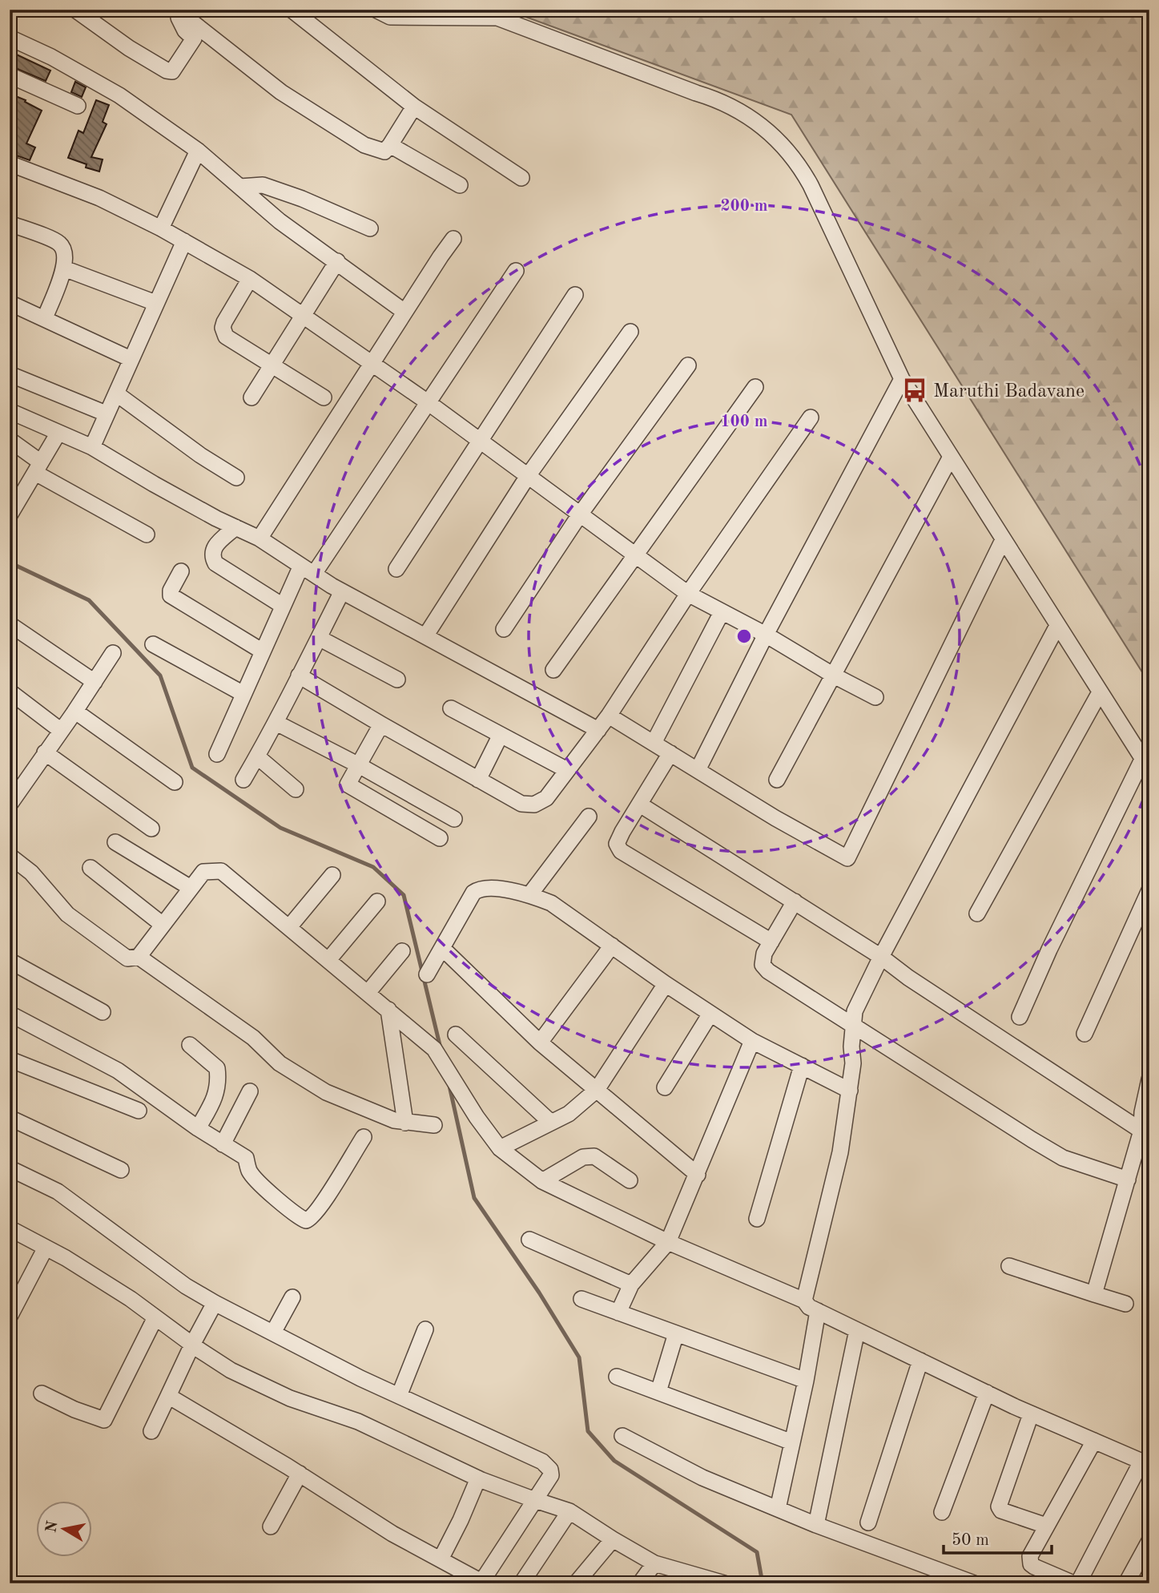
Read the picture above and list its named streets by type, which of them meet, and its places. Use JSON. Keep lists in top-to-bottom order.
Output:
{
  "places": {
    "bus stop": ["Maruthi Badavane"]
  },
  "scale_bar": "50 m",
  "north": "left",
  "rings": ["200 m", "100 m"]
}
